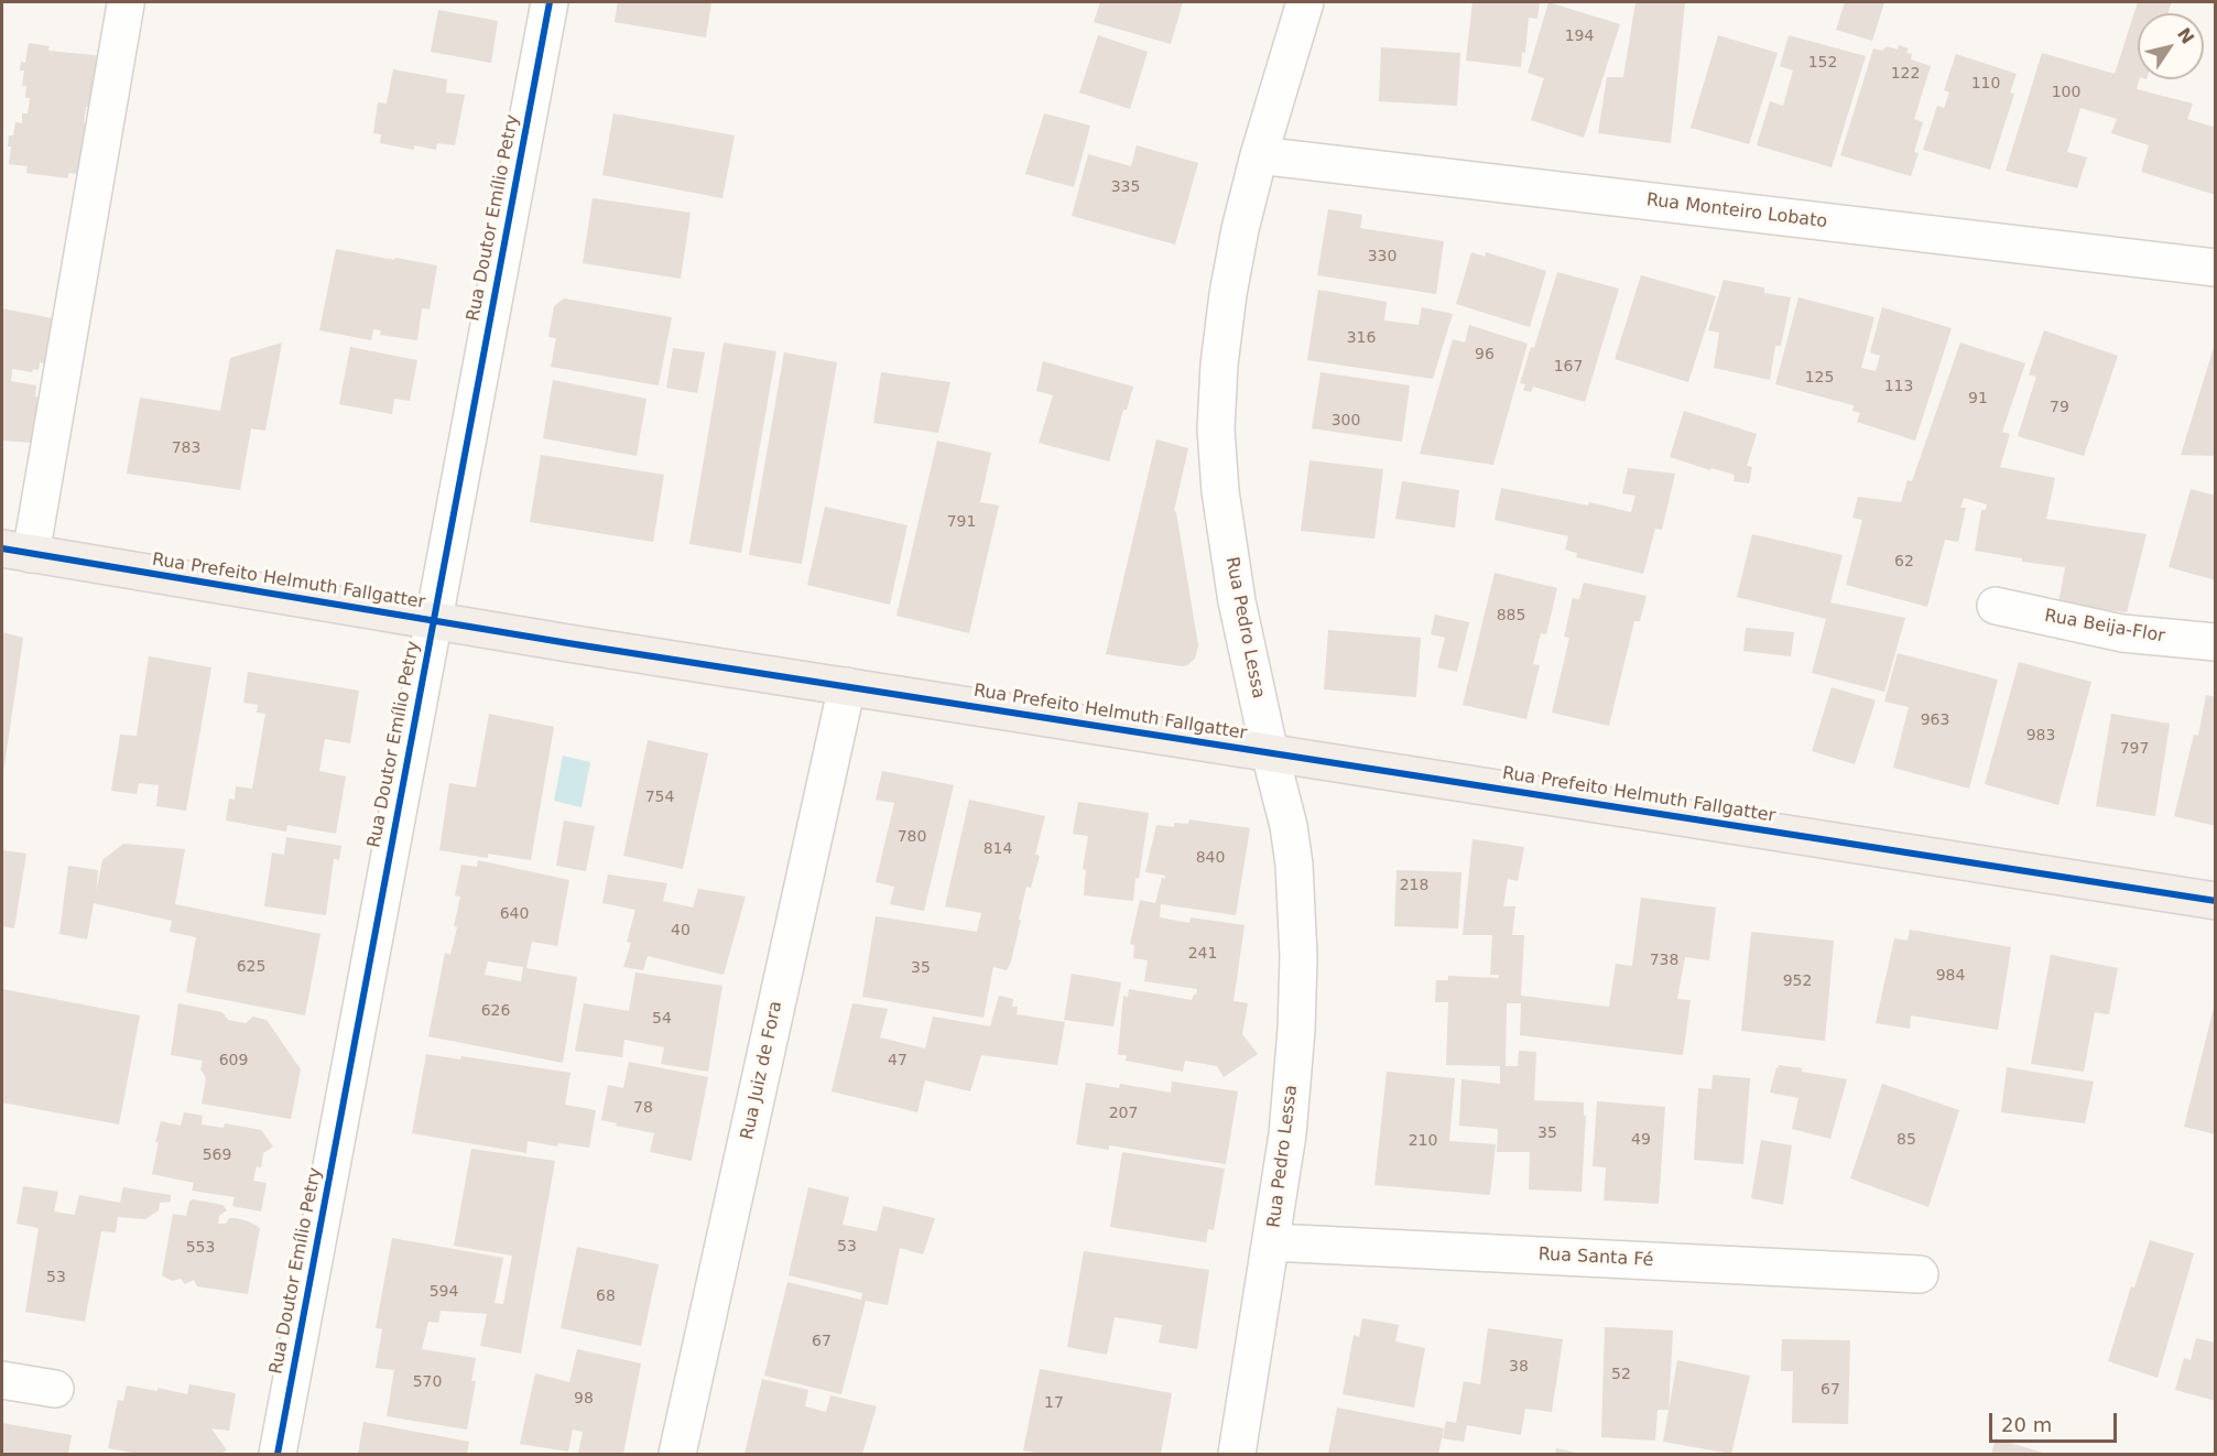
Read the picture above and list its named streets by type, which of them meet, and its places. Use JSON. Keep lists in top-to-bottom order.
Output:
{
  "streets": {
    "main road": ["Rua Prefeito Helmuth Fallgatter"],
    "street": [
      "Rua Monteiro Lobato",
      "Rua Doutor Emílio Petry",
      "Rua Beija-Flor",
      "Rua Pedro Lessa",
      "Rua Juiz de Fora",
      "Rua Santa Fé"
    ]
  },
  "crossings": [
    ["Rua Monteiro Lobato", "Rua Pedro Lessa"],
    ["Rua Doutor Emílio Petry", "Rua Prefeito Helmuth Fallgatter"],
    ["Rua Prefeito Helmuth Fallgatter", "Rua Pedro Lessa"],
    ["Rua Prefeito Helmuth Fallgatter", "Rua Juiz de Fora"],
    ["Rua Pedro Lessa", "Rua Santa Fé"]
  ],
  "house_numbers": [
    "194",
    "152",
    "122",
    "110",
    "100",
    "335",
    "330",
    "316",
    "96",
    "167",
    "125",
    "113",
    "91",
    "79",
    "300",
    "783",
    "791",
    "62",
    "885",
    "963",
    "983",
    "797",
    "754",
    "780",
    "814",
    "840",
    "218",
    "640",
    "40",
    "241",
    "738",
    "625",
    "35",
    "984",
    "952",
    "626",
    "54",
    "609",
    "47",
    "78",
    "207",
    "35",
    "49",
    "85",
    "210",
    "569",
    "53",
    "553",
    "53",
    "594",
    "68",
    "67",
    "38",
    "52",
    "570",
    "67",
    "98",
    "17"
  ],
  "scale_bar": "20 m",
  "north": "top right"
}
